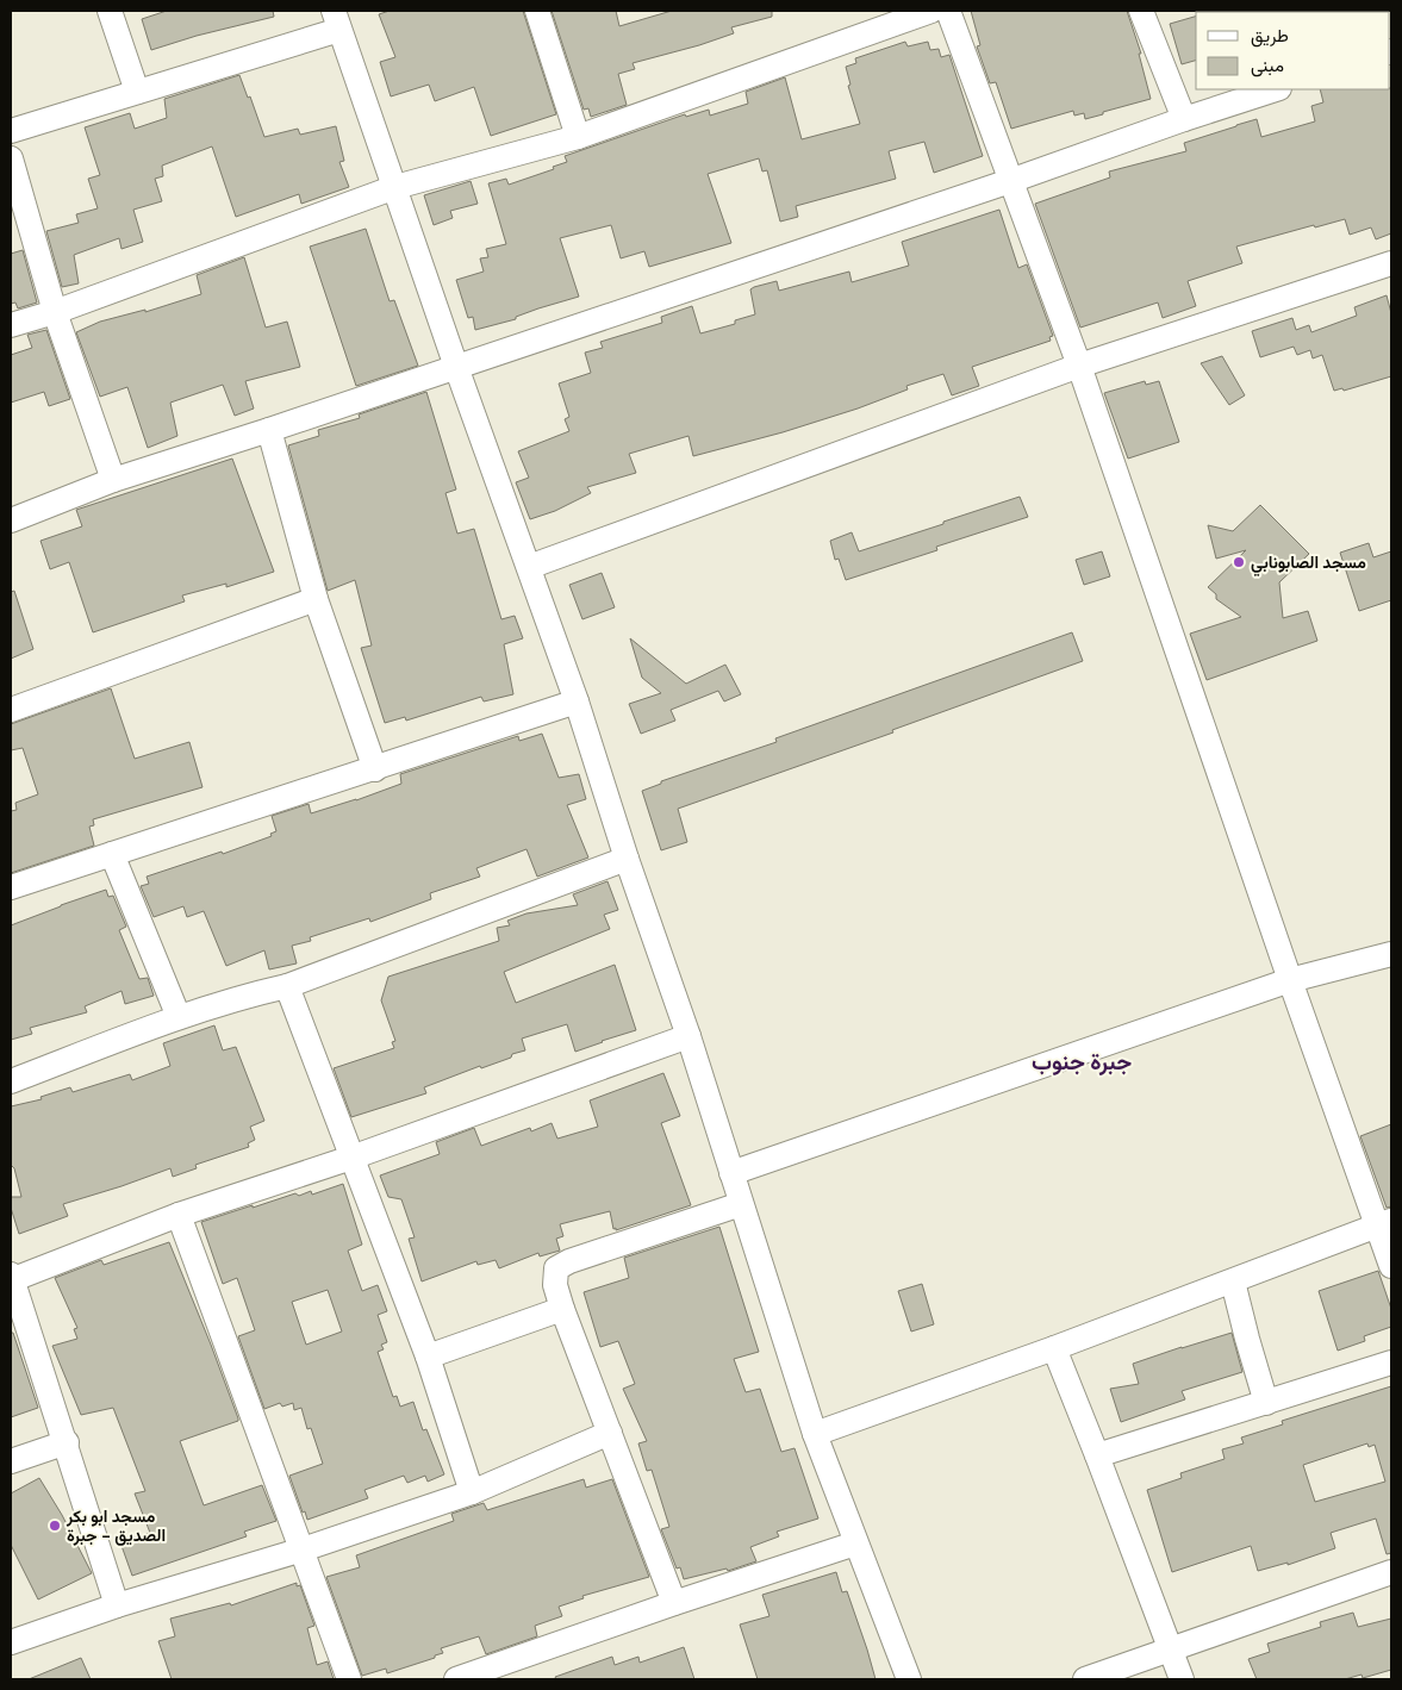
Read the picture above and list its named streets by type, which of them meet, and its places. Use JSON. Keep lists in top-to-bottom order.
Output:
{
  "districts": ["جبرة جنوب"],
  "places": ["مسجد الصابونابي", "مسجد ابو بكر الصديق - جبرة"],
  "legend": ["طريق", "مبنى"]
}
